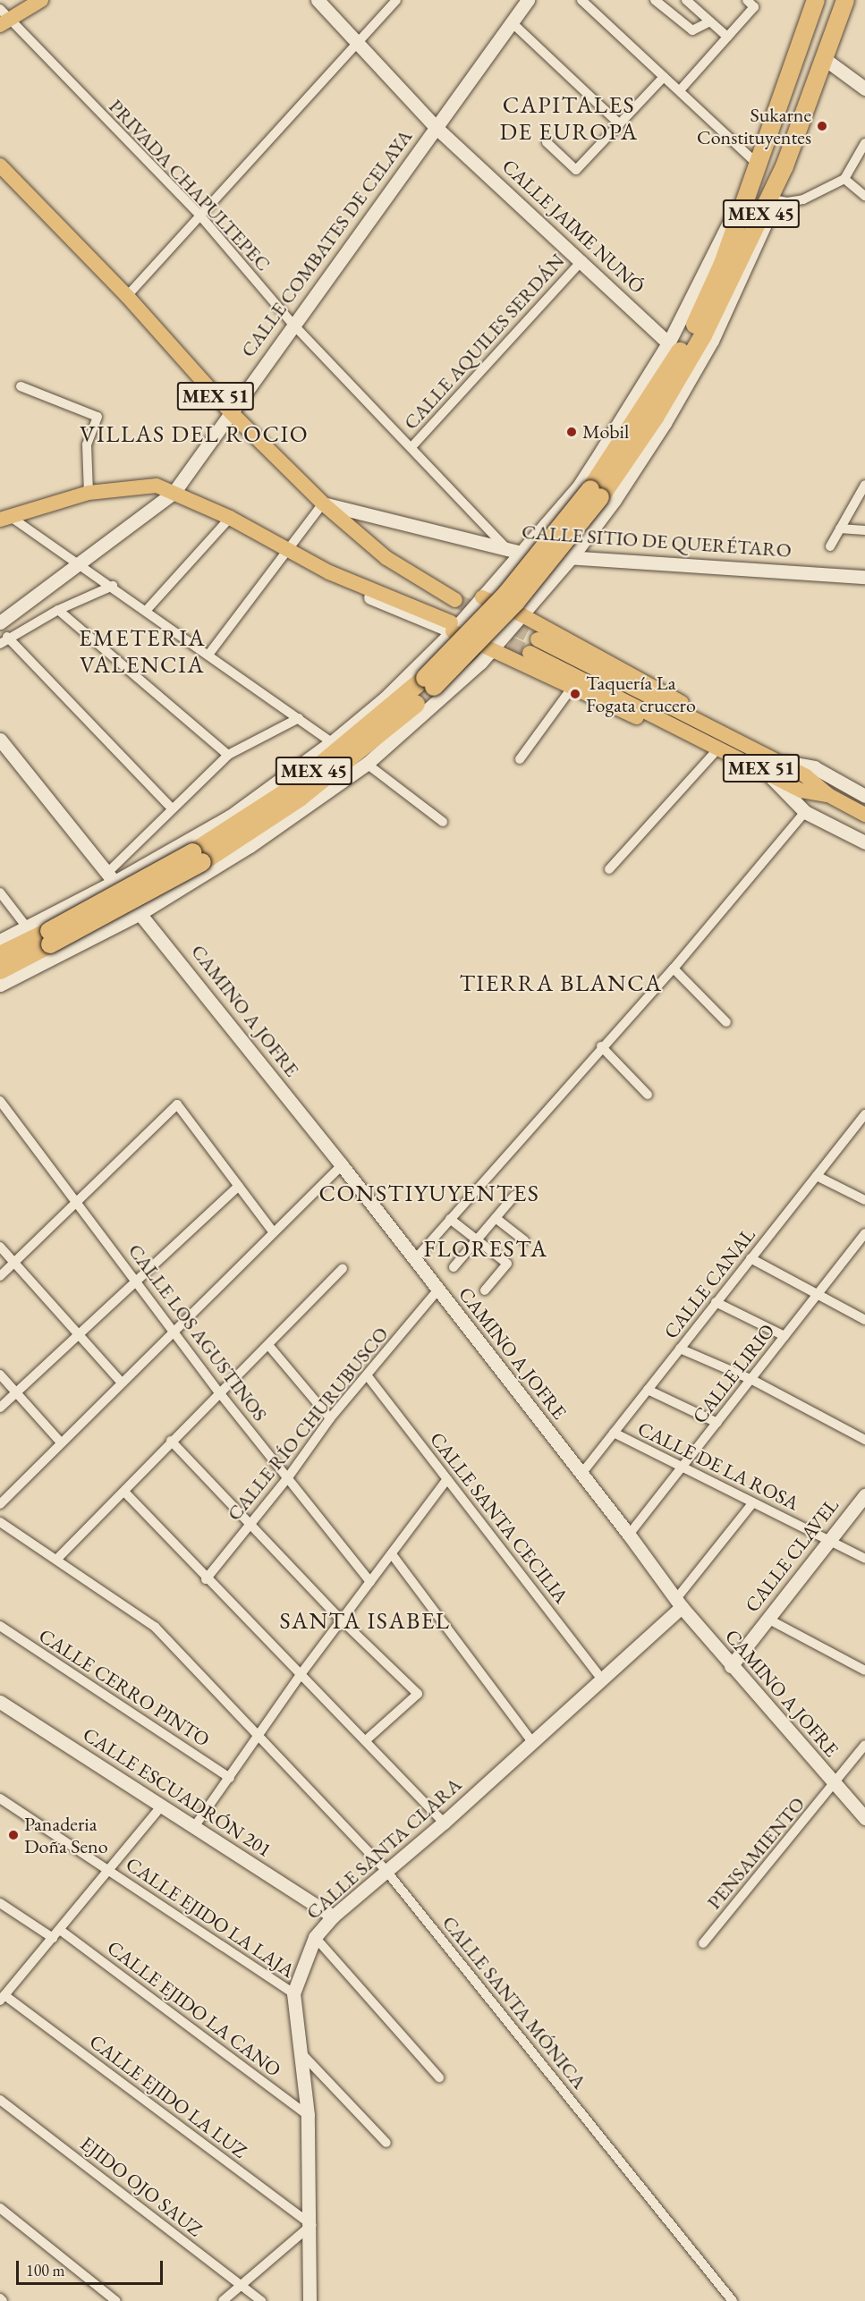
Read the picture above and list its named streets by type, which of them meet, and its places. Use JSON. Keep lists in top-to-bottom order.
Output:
{
  "streets": {
    "highway": ["MEX 45"],
    "main road": [
      "CALLE JAIME NUNÓ",
      "CALLE COMBATES DE CELAYA",
      "MEX 51",
      "CALLE SITIO DE QUERÉTARO",
      "CAMINO A JOFRE",
      "CALLE CLAVEL",
      "CALLE ESCUADRÓN 201",
      "CALLE SANTA CLARA"
    ],
    "street": [
      "PRIVADA CHAPULTEPEC",
      "CALLE AQUILES SERDÁN",
      "CALLE CANAL",
      "CALLE LOS AGUSTINOS",
      "CALLE LIRIO",
      "CALLE RÍO CHURUBUSCO",
      "CALLE DE LA ROSA",
      "CALLE SANTA CECILIA",
      "CALLE CERRO PINTO",
      "PENSAMIENTO",
      "CALLE EJIDO LA LAJA",
      "CALLE SANTA MÓNICA",
      "CALLE EJIDO LA CANO",
      "CALLE EJIDO LA LUZ",
      "EJIDO OJO SAUZ"
    ]
  },
  "crossings": [
    ["PRIVADA CHAPULTEPEC", "CALLE COMBATES DE CELAYA"],
    ["PRIVADA CHAPULTEPEC", "CALLE AQUILES SERDÁN"],
    ["PRIVADA CHAPULTEPEC", "CALLE SITIO DE QUERÉTARO"],
    ["CALLE JAIME NUNÓ", "CALLE COMBATES DE CELAYA"],
    ["CALLE JAIME NUNÓ", "CALLE AQUILES SERDÁN"],
    ["CALLE COMBATES DE CELAYA", "MEX 51"],
    ["MEX 51", "CALLE SITIO DE QUERÉTARO"],
    ["CAMINO A JOFRE", "CALLE CANAL"],
    ["CAMINO A JOFRE", "CALLE LIRIO"],
    ["CAMINO A JOFRE", "CALLE RÍO CHURUBUSCO"],
    ["CAMINO A JOFRE", "CALLE CLAVEL"],
    ["CAMINO A JOFRE", "CALLE SANTA CLARA"],
    ["CAMINO A JOFRE", "PENSAMIENTO"],
    ["CALLE CANAL", "CALLE DE LA ROSA"],
    ["CALLE LOS AGUSTINOS", "CALLE RÍO CHURUBUSCO"],
    ["CALLE LIRIO", "CALLE DE LA ROSA"],
    ["CALLE RÍO CHURUBUSCO", "CALLE SANTA CECILIA"],
    ["CALLE DE LA ROSA", "CALLE CLAVEL"],
    ["CALLE SANTA CECILIA", "CALLE SANTA CLARA"],
    ["CALLE ESCUADRÓN 201", "CALLE SANTA CLARA"],
    ["CALLE SANTA CLARA", "CALLE EJIDO LA LAJA"],
    ["CALLE SANTA CLARA", "CALLE SANTA MÓNICA"],
    ["CALLE SANTA CLARA", "CALLE EJIDO LA CANO"],
    ["CALLE SANTA CLARA", "CALLE EJIDO LA LUZ"]
  ],
  "districts": [
    "CAPITALES DE EUROPA",
    "VILLAS DEL ROCIO",
    "EMETERIA VALENCIA",
    "TIERRA BLANCA",
    "CONSTIYUYENTES",
    "FLORESTA",
    "SANTA ISABEL"
  ],
  "places": [
    "Sukarne Constituyentes",
    "Mobil",
    "Taquería La Fogata crucero",
    "Panaderia Doña Seno"
  ],
  "scale_bar": "100 m"
}
